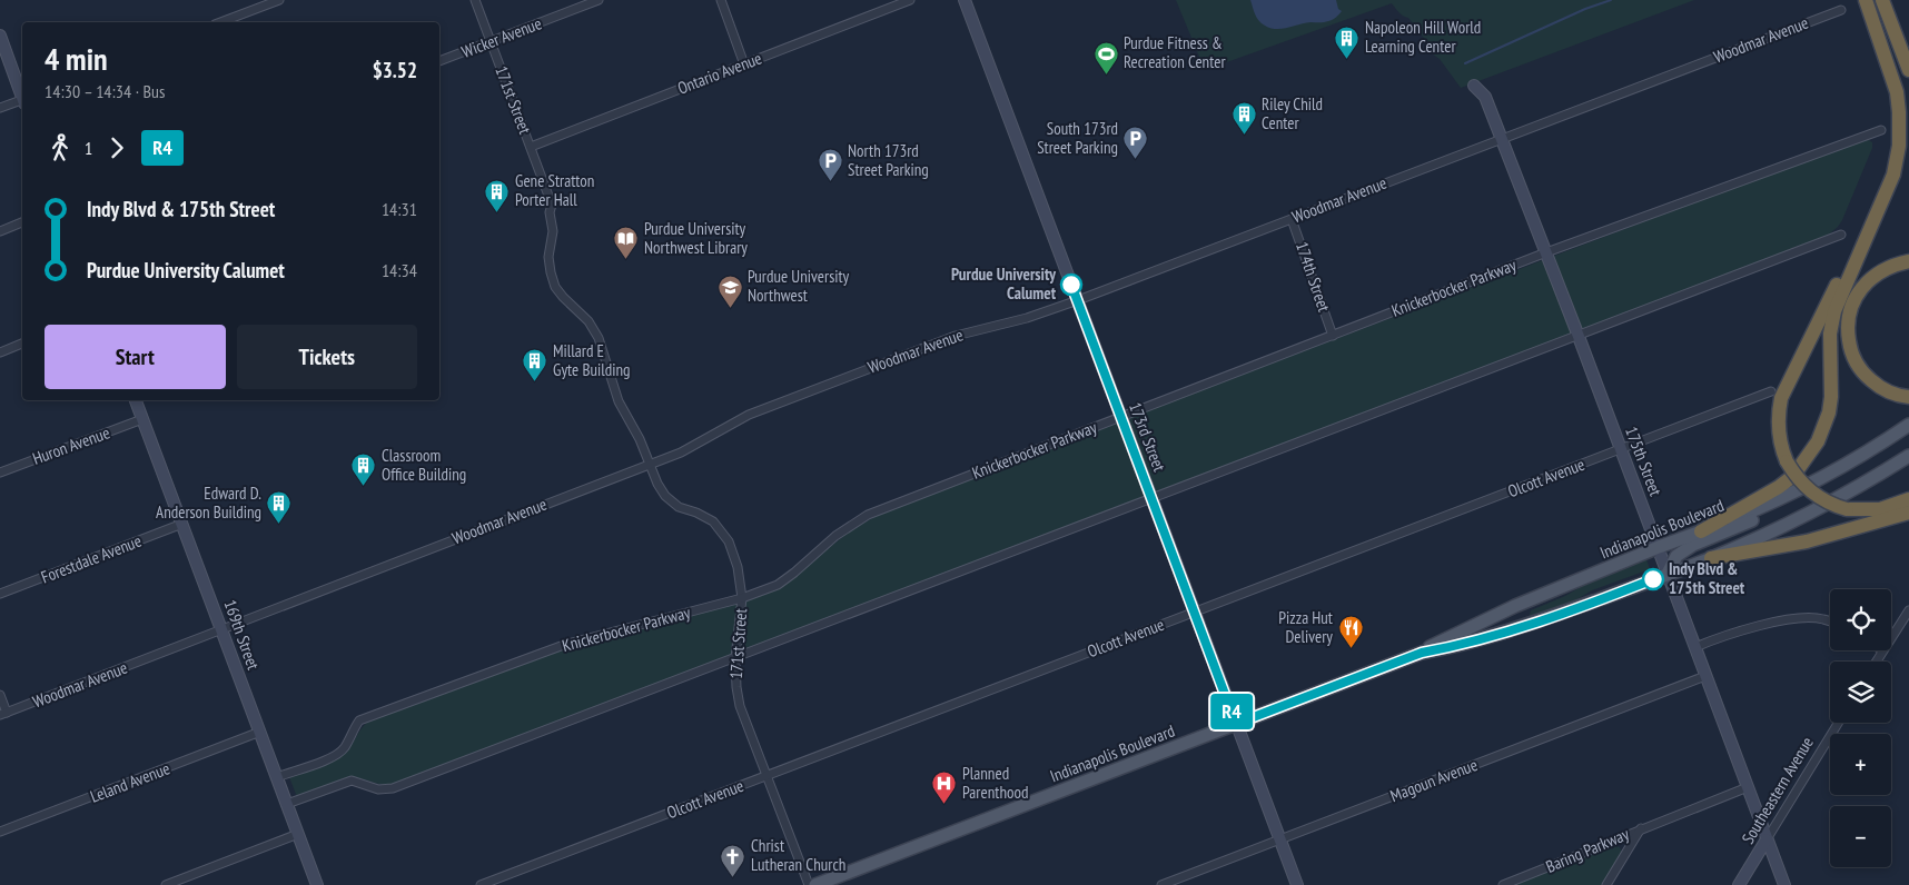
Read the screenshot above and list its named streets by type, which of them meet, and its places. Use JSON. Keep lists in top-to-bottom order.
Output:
{
  "streets": {
    "main road": ["Indianapolis Boulevard"],
    "street": [
      "Wicker Avenue",
      "Woodmar Avenue",
      "Ontario Avenue",
      "171st Street",
      "174th Street",
      "Knickerbocker Parkway",
      "173rd Street",
      "Huron Avenue",
      "175th Street",
      "Olcott Avenue",
      "Forestdale Avenue",
      "169th Street",
      "Magoun Avenue",
      "Leland Avenue",
      "Southeastern Avenue",
      "Baring Parkway"
    ]
  },
  "crossings": [
    ["Wicker Avenue", "171st Street"],
    ["Woodmar Avenue", "171st Street"],
    ["Woodmar Avenue", "174th Street"],
    ["Woodmar Avenue", "173rd Street"],
    ["Woodmar Avenue", "175th Street"],
    ["Woodmar Avenue", "169th Street"],
    ["Ontario Avenue", "171st Street"],
    ["171st Street", "Knickerbocker Parkway"],
    ["171st Street", "Olcott Avenue"],
    ["174th Street", "Knickerbocker Parkway"],
    ["Knickerbocker Parkway", "173rd Street"],
    ["Knickerbocker Parkway", "175th Street"],
    ["Knickerbocker Parkway", "169th Street"],
    ["173rd Street", "Olcott Avenue"],
    ["173rd Street", "Indianapolis Boulevard"],
    ["173rd Street", "Magoun Avenue"],
    ["Huron Avenue", "169th Street"],
    ["175th Street", "Olcott Avenue"],
    ["175th Street", "Indianapolis Boulevard"],
    ["175th Street", "Magoun Avenue"],
    ["175th Street", "Southeastern Avenue"],
    ["175th Street", "Baring Parkway"],
    ["Forestdale Avenue", "169th Street"],
    ["169th Street", "Leland Avenue"]
  ],
  "places": {
    "building": [
      "Napoleon Hill World Learning Center",
      "Riley Child Center",
      "Gene Stratton Porter Hall",
      "Millard E Gyte Building",
      "Classroom Office Building",
      "Edward D. Anderson Building"
    ],
    "sports": ["Purdue Fitness & Recreation Center"],
    "parking": ["South 173rd Street Parking", "North 173rd Street Parking"],
    "library": ["Purdue University Northwest Library"],
    "other": ["Purdue University Calumet", "Indy Blvd & 175th Street"],
    "school or university": ["Purdue University Northwest"],
    "restaurant": ["Pizza Hut Delivery"],
    "hospital": ["Planned Parenthood"],
    "church": ["Christ Lutheran Church"]
  },
  "lines": ["bus line R4"],
  "page": {
    "on_map": "R4",
    "heading": ["4 min", "14:30 – 14:34 · Bus", "$3.52"],
    "legs": ["1", "R4"],
    "list": [
      {
        "name": "Indy Blvd & 175th Street",
        "value": "14:31"
      },
      {
        "name": "Purdue University Calumet",
        "value": "14:34"
      }
    ],
    "buttons": ["Start", "Tickets"],
    "map_buttons": ["+", "−"]
  }
}
